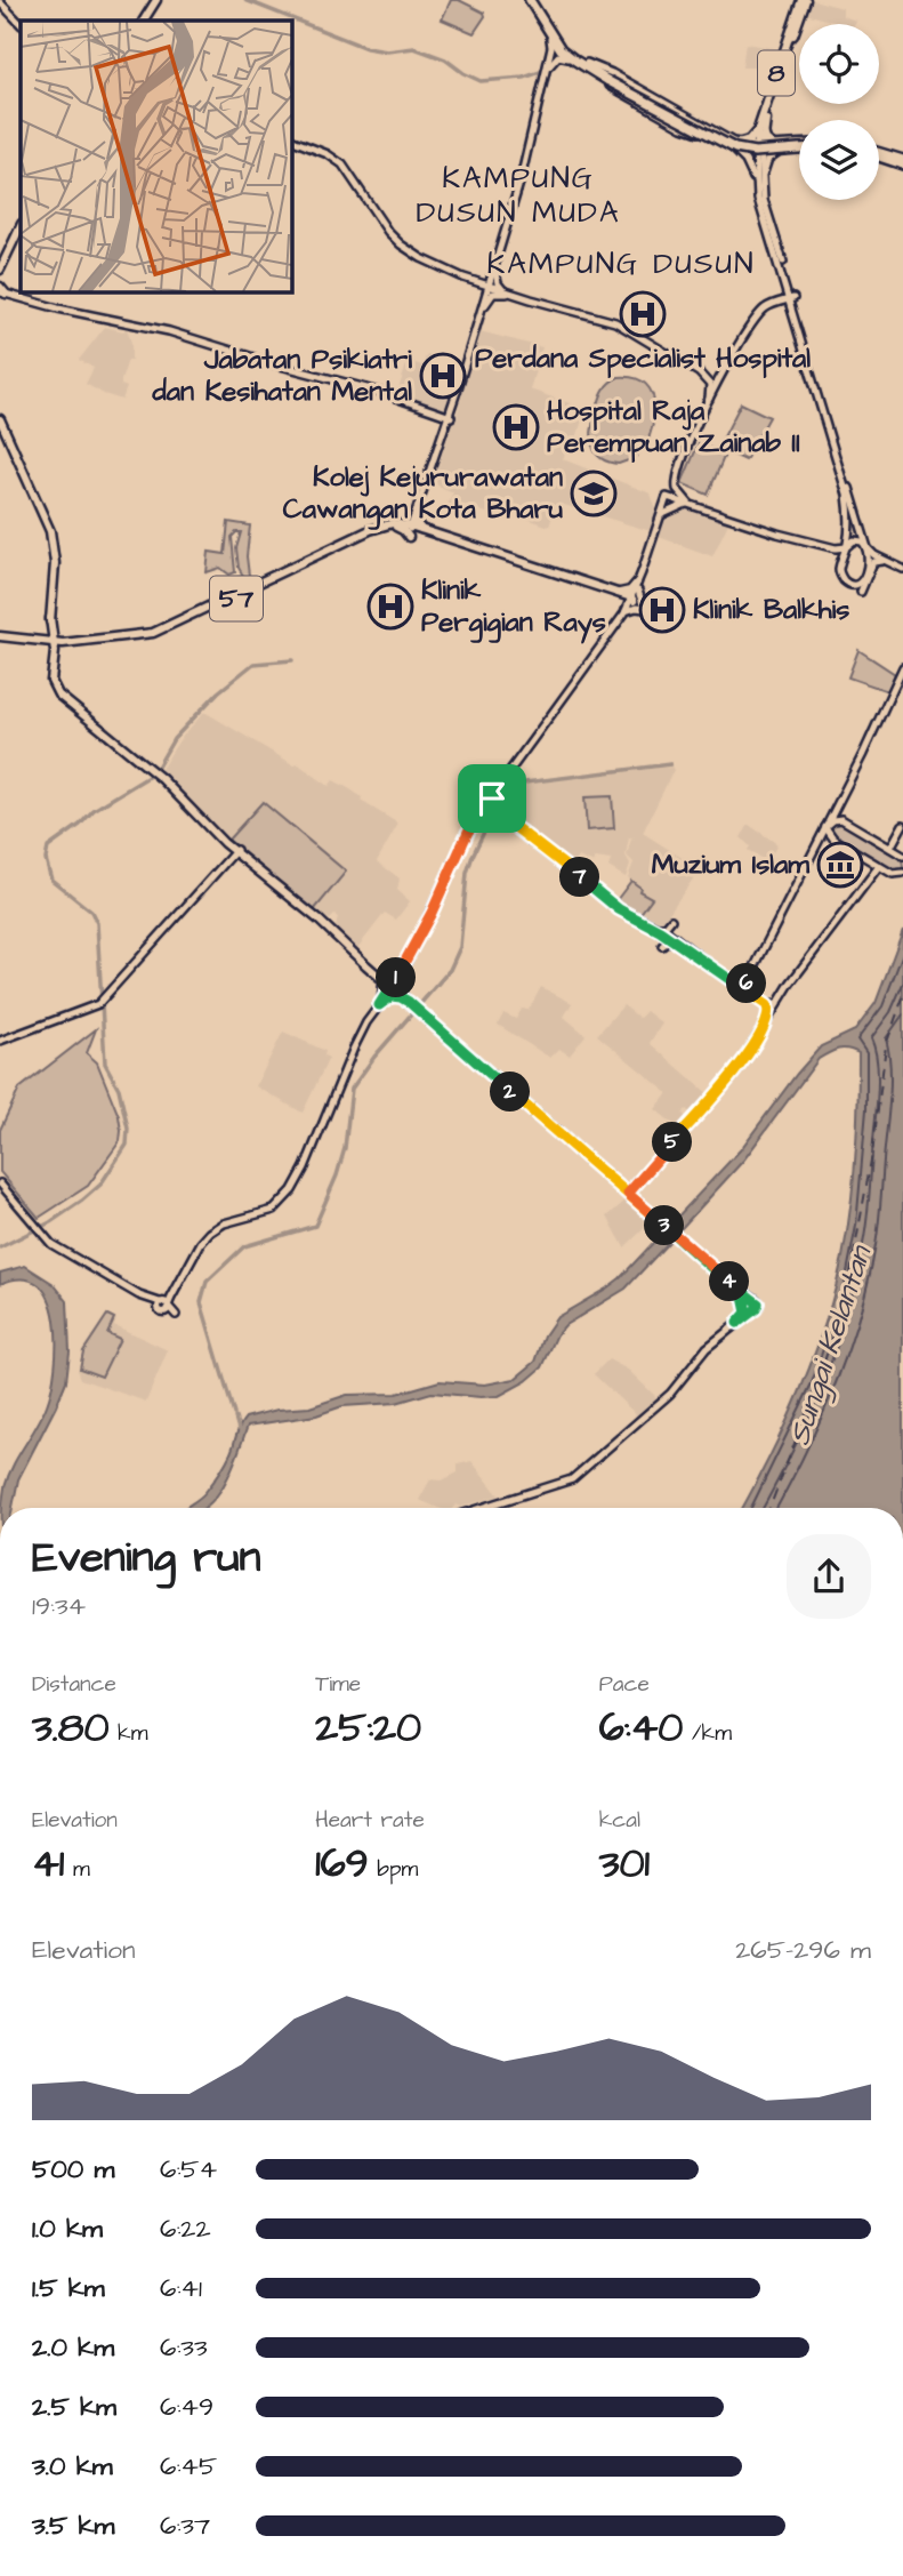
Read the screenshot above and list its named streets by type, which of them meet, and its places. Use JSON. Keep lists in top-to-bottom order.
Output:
{
  "streets": {
    "main road": ["8", "57"]
  },
  "districts": ["KAMPUNG DUSUN MUDA", "KAMPUNG DUSUN"],
  "water": ["Sungai Kelantan"],
  "places": {
    "hospital": [
      "Perdana Specialist Hospital",
      "Jabatan Psikiatri dan Kesihatan Mental",
      "Hospital Raja Perempuan Zainab II",
      "Klinik Pergigian Rays",
      "Klinik Balkhis"
    ],
    "school or university": ["Kolej Kejururawatan Cawangan Kota Bharu"],
    "museum": ["Muzium Islam"]
  },
  "page": {
    "pins": [
      "7",
      "1",
      "6",
      "2",
      "5",
      "3",
      "4"
    ],
    "heading": ["Evening run", "19:34"],
    "stats": [
      ["Distance", "3.80 km"],
      ["Time", "25:20"],
      ["Pace", "6:40 /km"],
      ["Elevation", "41 m"],
      ["Heart rate", "169 bpm"],
      ["kcal", "301"]
    ],
    "chart": ["Elevation", "265–296 m"],
    "list": [
      {
        "name": "500 m",
        "note": "6:54"
      },
      {
        "name": "1.0 km",
        "note": "6:22"
      },
      {
        "name": "1.5 km",
        "note": "6:41"
      },
      {
        "name": "2.0 km",
        "note": "6:33"
      },
      {
        "name": "2.5 km",
        "note": "6:49"
      },
      {
        "name": "3.0 km",
        "note": "6:45"
      },
      {
        "name": "3.5 km",
        "note": "6:37"
      }
    ]
  }
}
